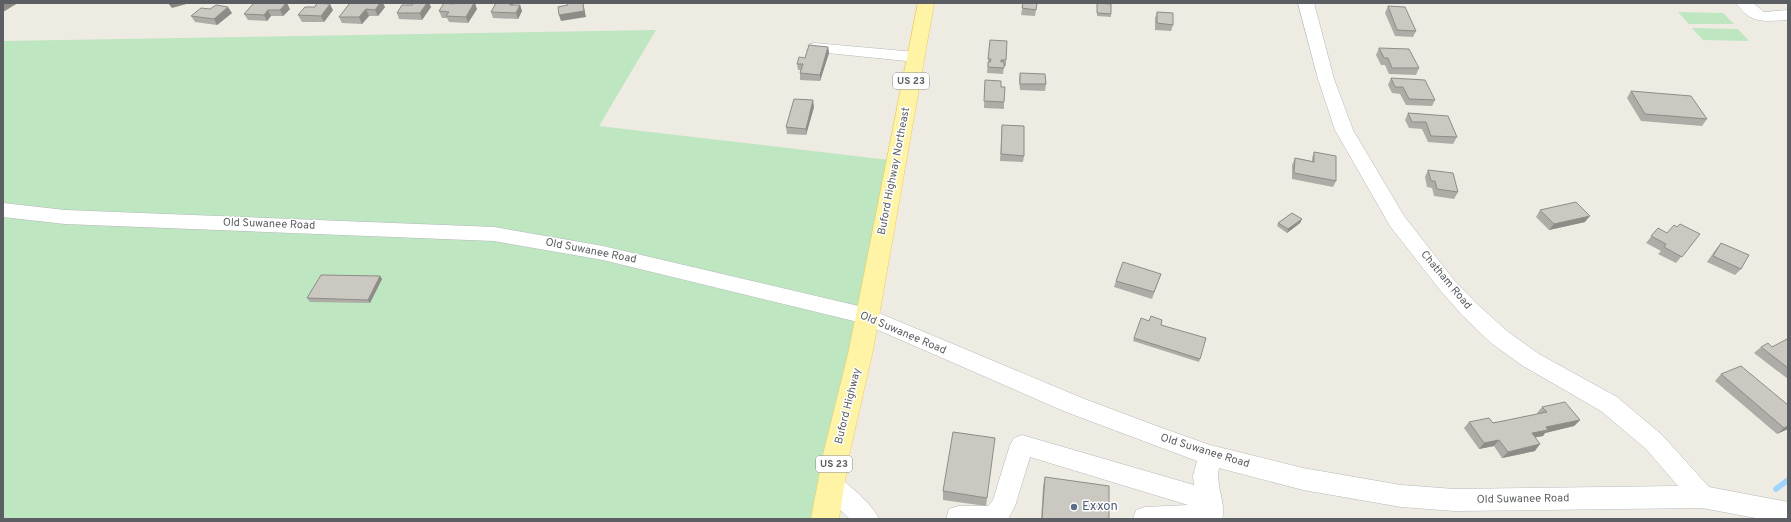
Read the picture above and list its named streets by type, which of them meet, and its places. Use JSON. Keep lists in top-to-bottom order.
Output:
{
  "streets": {
    "main road": ["US 23", "Buford Highway Northeast", "Buford Highway"],
    "street": ["Old Suwanee Road", "Chatham Road"]
  },
  "crossings": [
    ["Buford Highway Northeast", "Old Suwanee Road"],
    ["Buford Highway Northeast", "Buford Highway"],
    ["Old Suwanee Road", "Chatham Road"],
    ["Old Suwanee Road", "Buford Highway"]
  ],
  "places": ["Exxon"]
}
